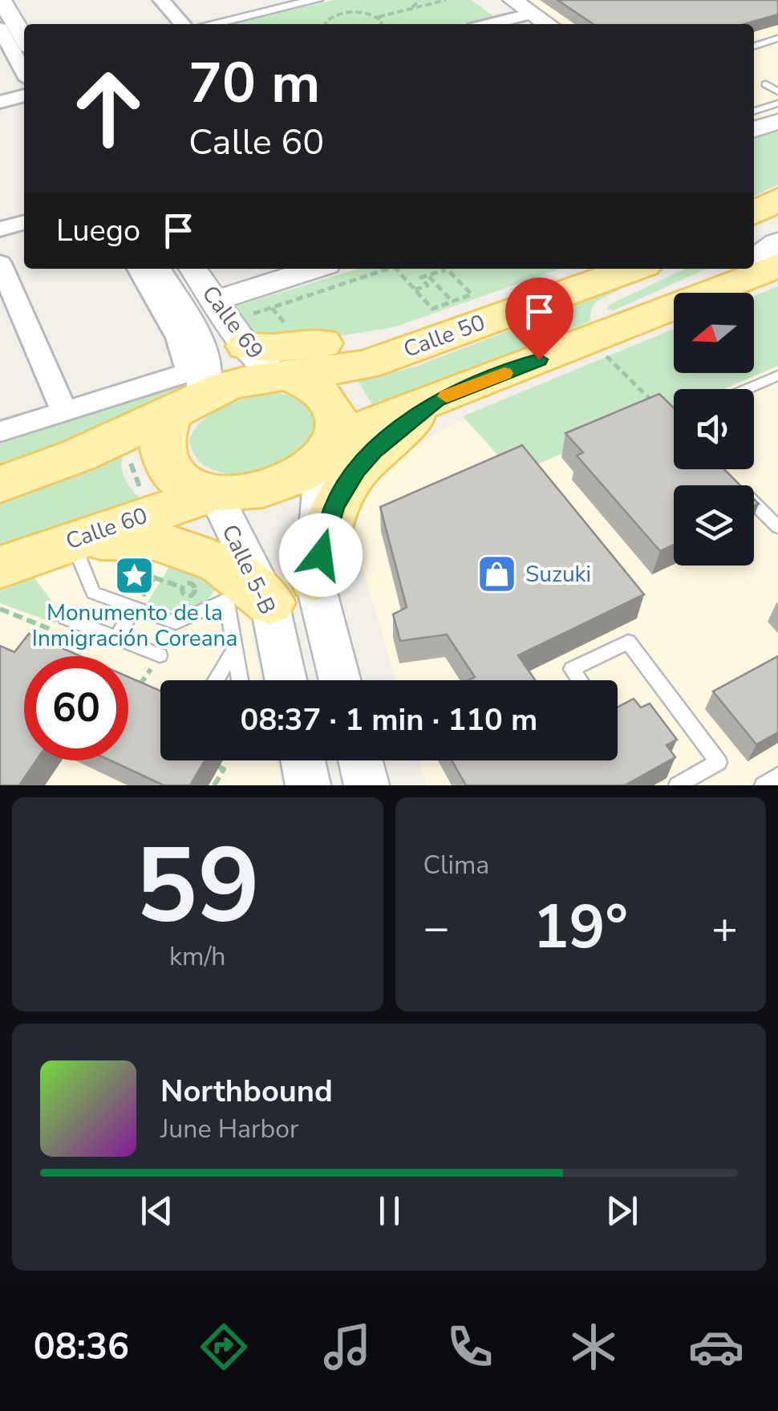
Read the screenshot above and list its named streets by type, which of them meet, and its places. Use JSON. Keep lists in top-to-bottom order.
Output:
{
  "streets": {
    "main road": ["Calle 50", "Calle 60"],
    "street": ["Calle 69", "Calle 5-B"]
  },
  "crossings": [
    ["Calle 69", "Calle 50"],
    ["Calle 69", "Calle 60"],
    ["Calle 69", "Calle 5-B"],
    ["Calle 50", "Calle 60"],
    ["Calle 50", "Calle 5-B"],
    ["Calle 60", "Calle 5-B"]
  ],
  "places": {
    "shop": ["Suzuki"],
    "place": ["Monumento de la Inmigración Coreana"]
  },
  "north": "left",
  "page": {
    "turn": ["70 m", "Calle 60"],
    "then": "Luego",
    "limit": "60",
    "trip": "08:37 · 1 min · 110 m",
    "tile": [
      ["59", "km/h"],
      "Clima"
    ],
    "heat": ["−", "19°", "+"],
    "song": ["Northbound", "June Harbor"],
    "tabs": "08:36"
  }
}
